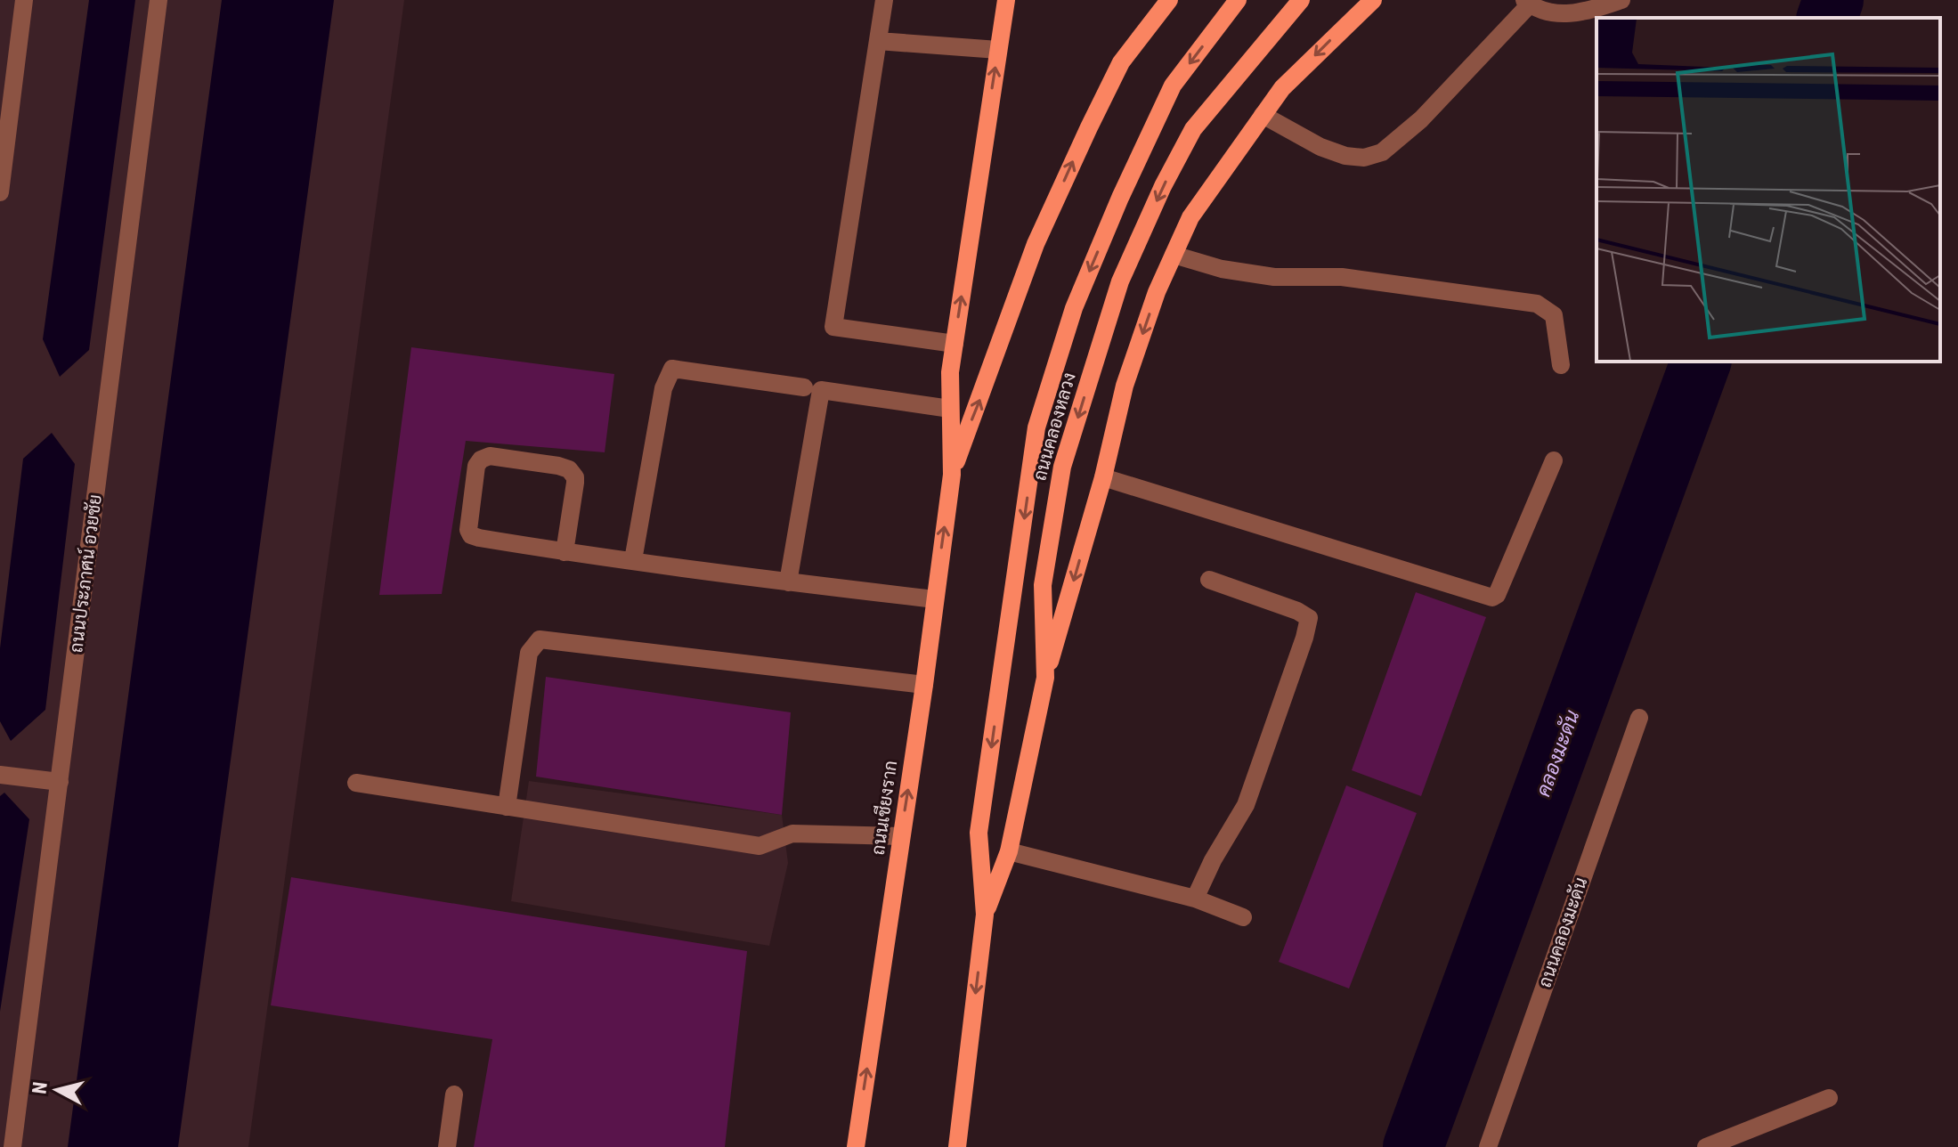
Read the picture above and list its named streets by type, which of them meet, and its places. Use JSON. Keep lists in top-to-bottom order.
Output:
{
  "streets": {
    "main road": ["ถนนคลองหลวง", "ถนนเชียงราก"],
    "street": ["ถนนประภาศน์ อวยชัย", "ถนนคลองมะดัน"]
  },
  "water": ["คลองมะดัน"],
  "north": "left"
}
